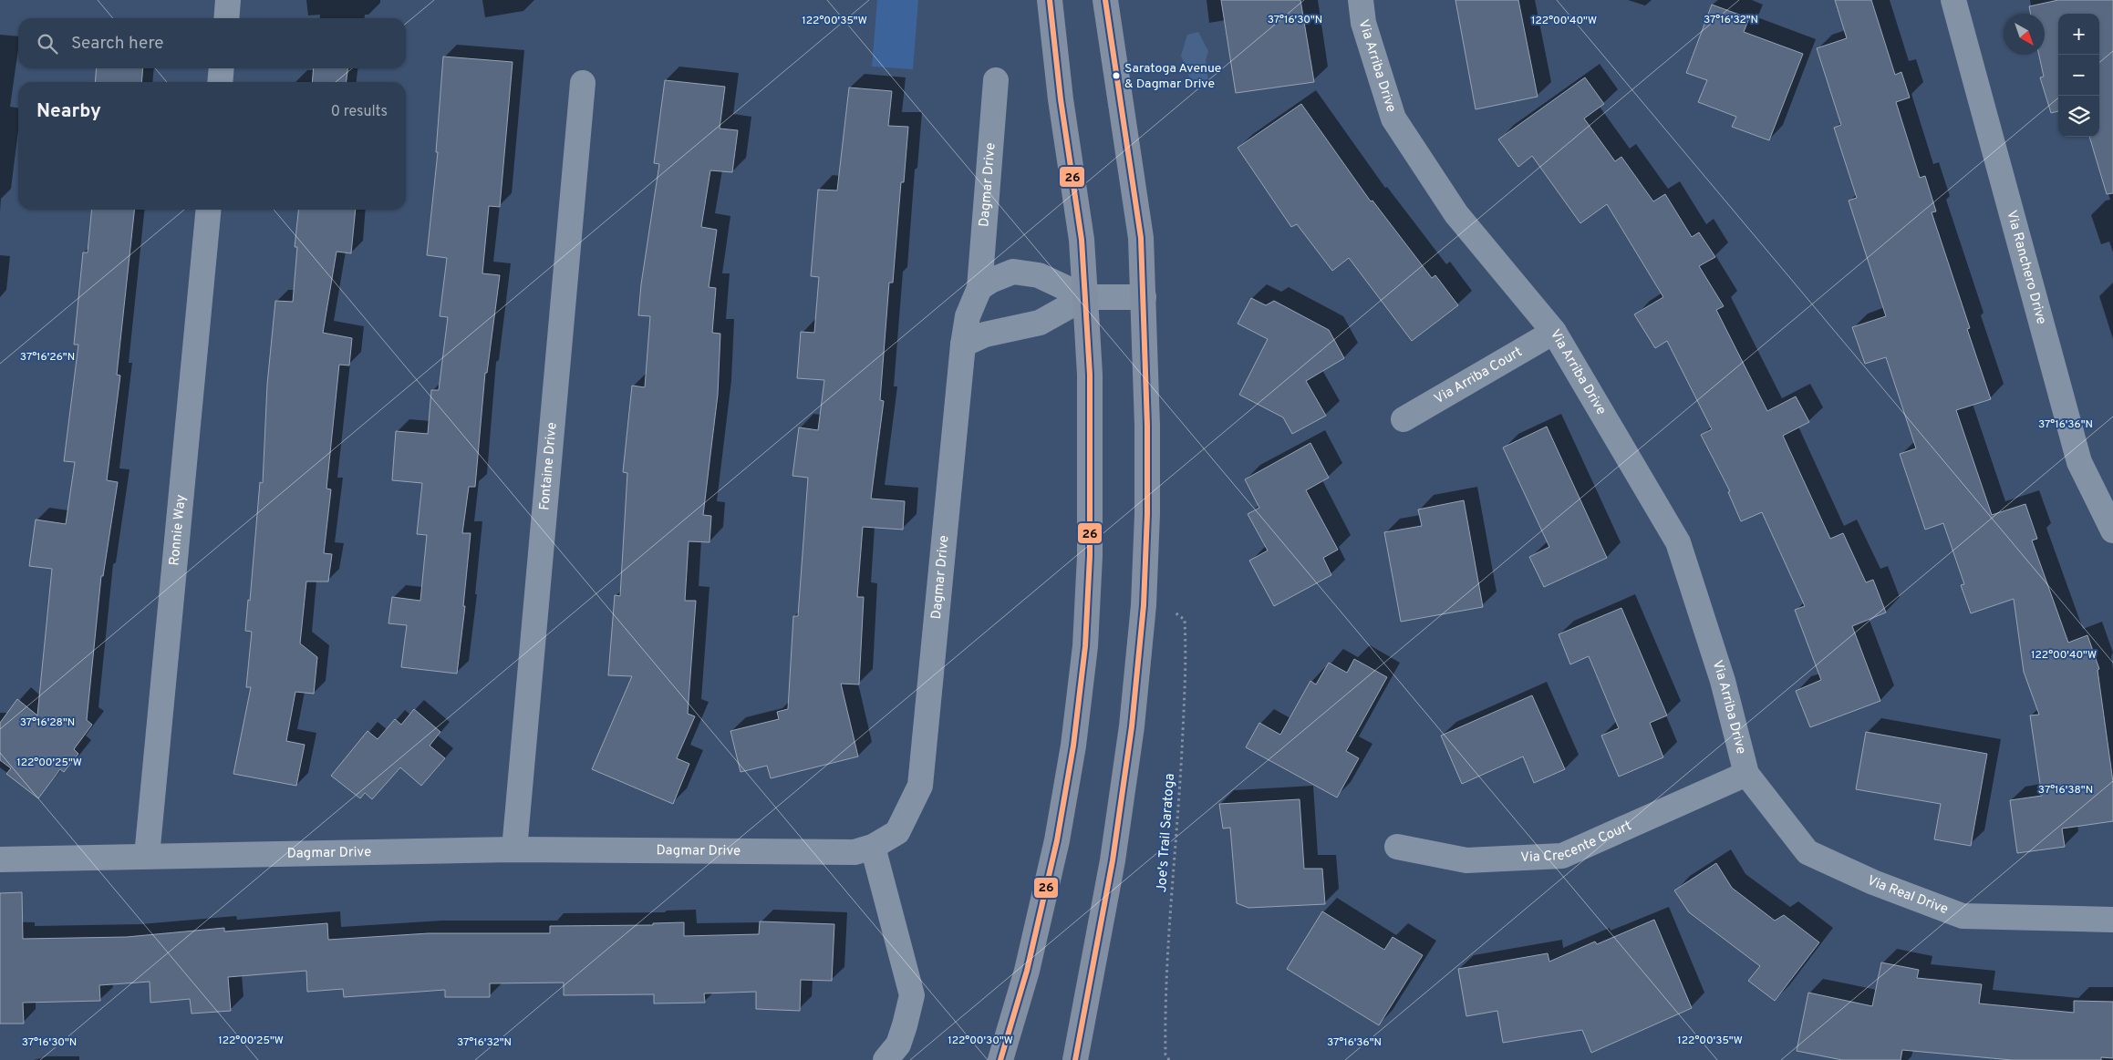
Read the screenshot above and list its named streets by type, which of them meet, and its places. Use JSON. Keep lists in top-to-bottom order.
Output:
{
  "streets": {
    "street": [
      "Via Arriba Drive",
      "Dagmar Drive",
      "Via Ranchero Drive",
      "Via Arriba Court",
      "Fontaine Drive",
      "Ronnie Way",
      "Via Crecente Court",
      "Via Real Drive"
    ],
    "path": ["Joe's Trail Saratoga"]
  },
  "crossings": [
    ["Via Arriba Drive", "Via Arriba Court"],
    ["Via Arriba Drive", "Via Crecente Court"],
    ["Via Arriba Drive", "Via Real Drive"],
    ["Dagmar Drive", "Fontaine Drive"],
    ["Dagmar Drive", "Ronnie Way"],
    ["Via Crecente Court", "Via Real Drive"]
  ],
  "places": ["Saratoga Avenue & Dagmar Drive"],
  "lines": ["transit line 26"],
  "north": "bottom right",
  "page": {
    "map_buttons": ["+", "−"],
    "search": "Search here",
    "heading": ["Nearby", "0 results"]
  },
  "coordinates": [
    "37°16'30\"N",
    "37°16'32\"N",
    "122°00'35\"W",
    "122°00'40\"W",
    "37°16'26\"N",
    "37°16'36\"N",
    "37°16'28\"N",
    "122°00'25\"W",
    "37°16'38\"N",
    "122°00'30\"W"
  ]
}
